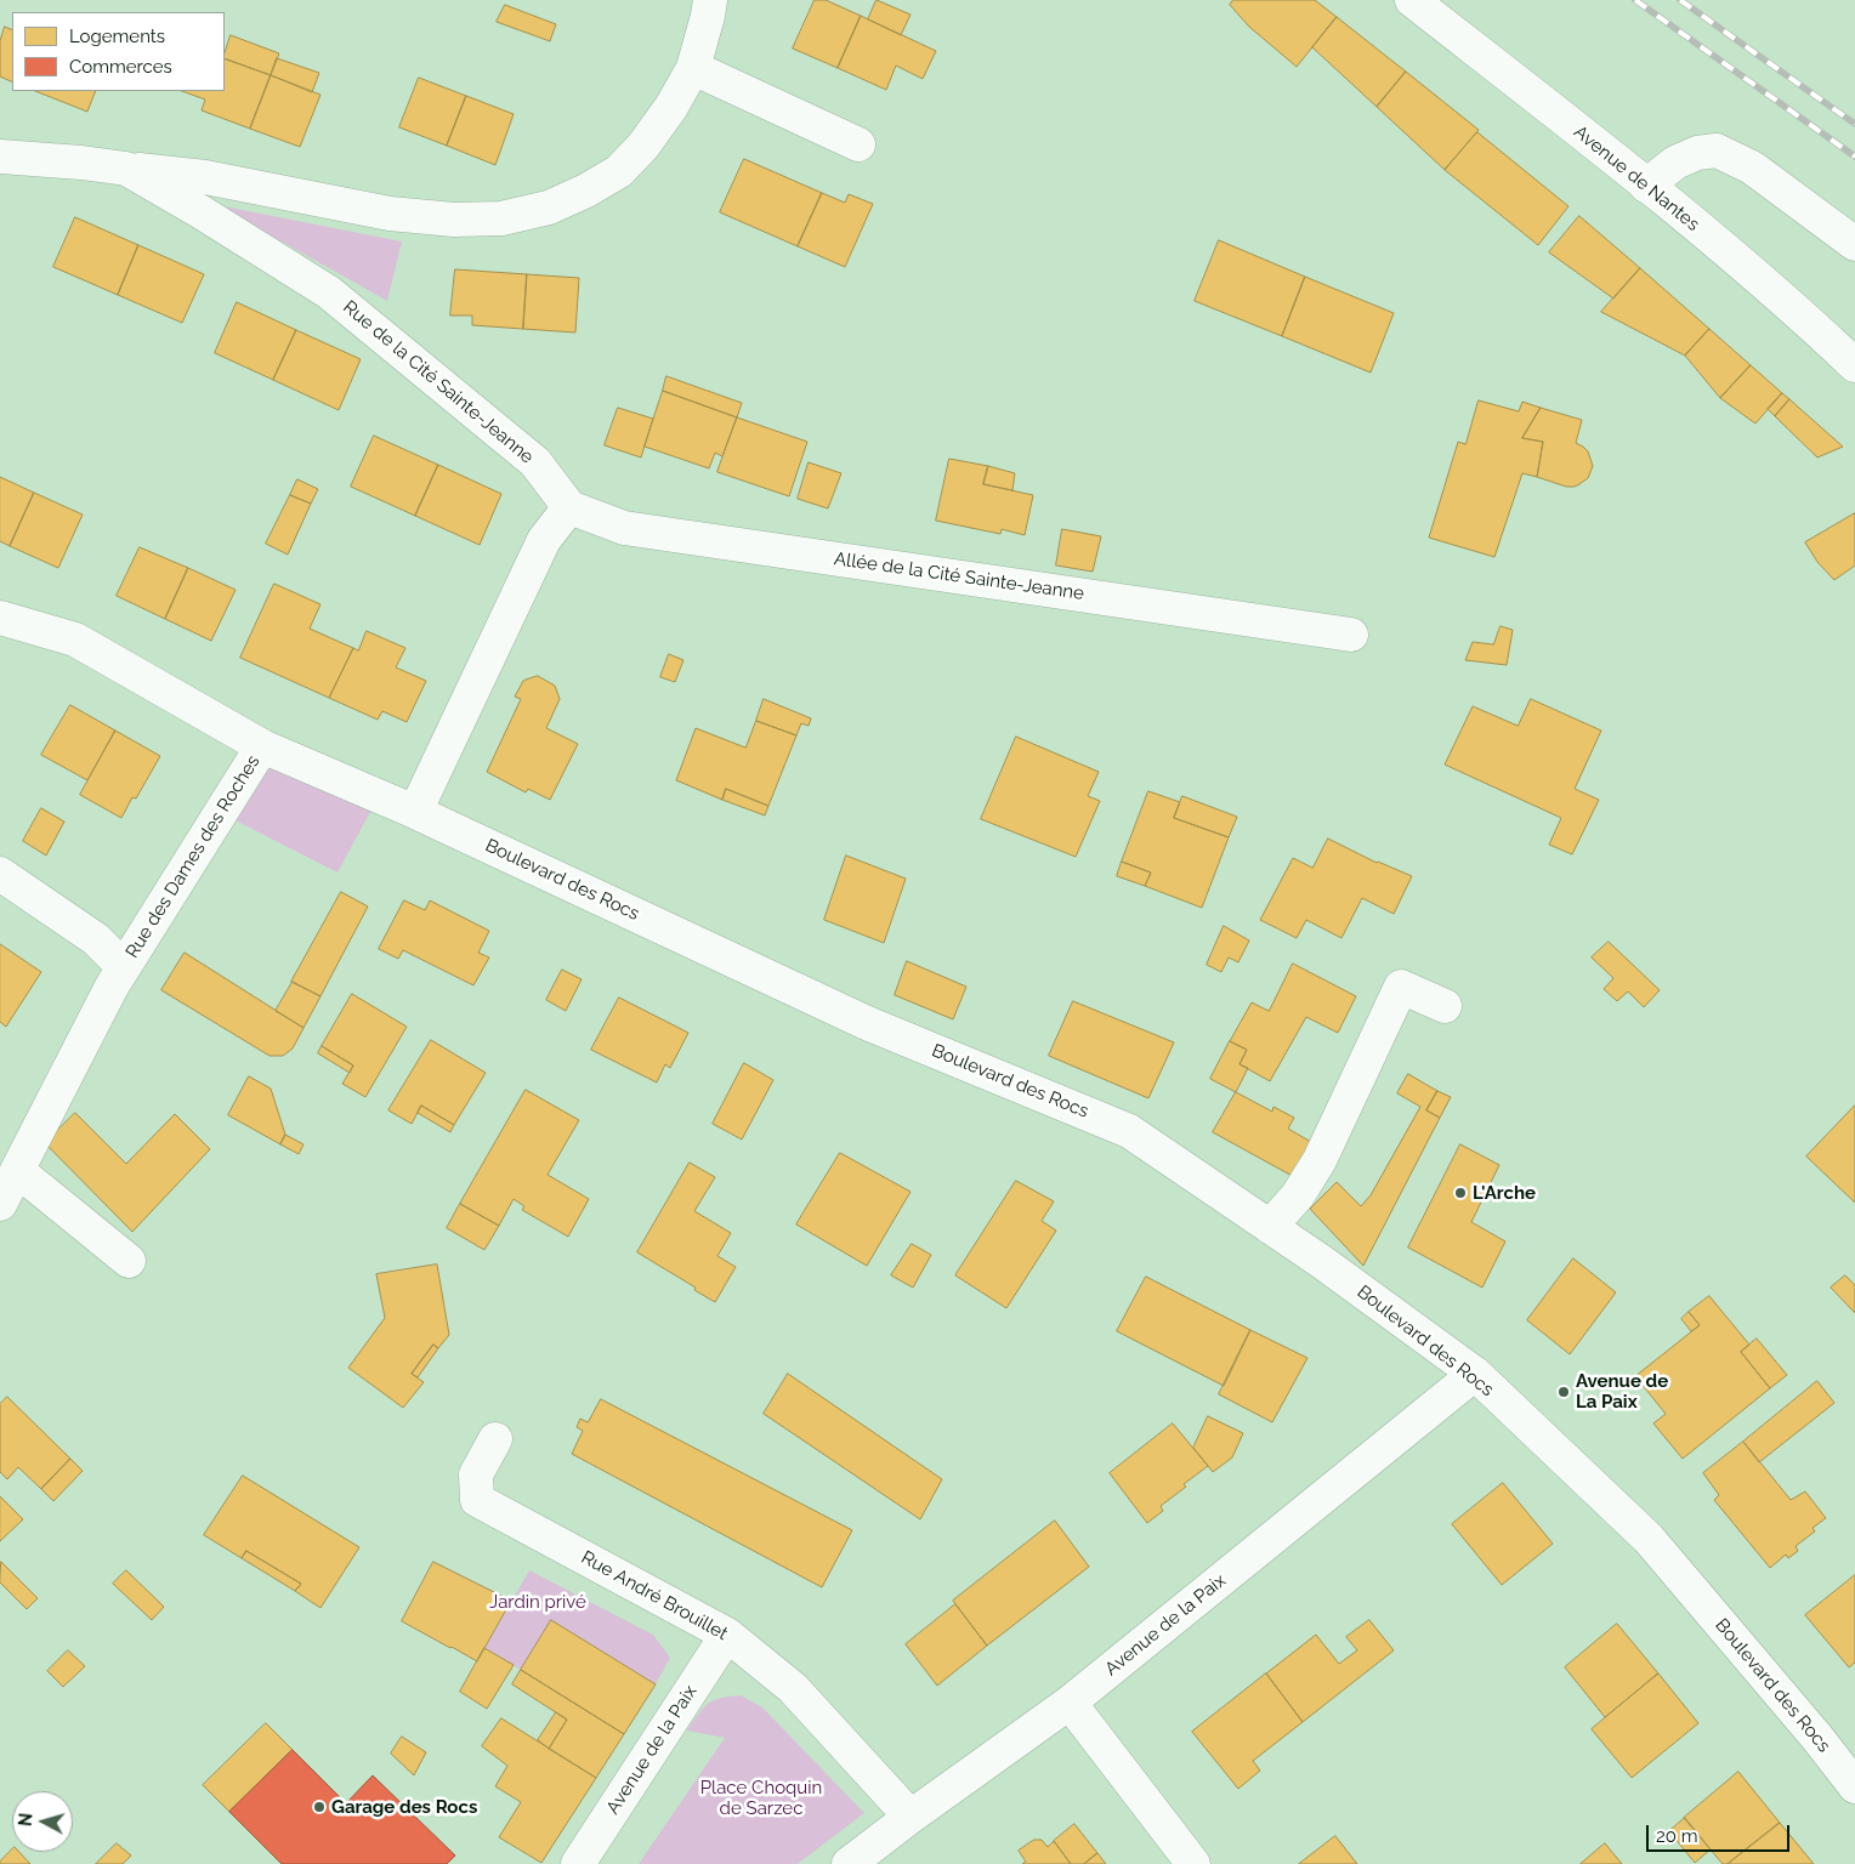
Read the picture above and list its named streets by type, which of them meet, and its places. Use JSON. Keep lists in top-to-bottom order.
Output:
{
  "streets": {
    "street": [
      "Avenue de Nantes",
      "Rue de la Cité Sainte-Jeanne",
      "Allée de la Cité Sainte-Jeanne",
      "Rue des Dames des Roches",
      "Boulevard des Rocs",
      "Rue André Brouillet",
      "Avenue de la Paix"
    ]
  },
  "crossings": [
    ["Rue de la Cité Sainte-Jeanne", "Allée de la Cité Sainte-Jeanne"],
    ["Rue des Dames des Roches", "Boulevard des Rocs"],
    ["Boulevard des Rocs", "Avenue de la Paix"],
    ["Rue André Brouillet", "Avenue de la Paix"]
  ],
  "parks": ["Jardin privé", "Place Choquin de Sarzec"],
  "places": ["L'Arche", "Avenue de La Paix", "Garage des Rocs"],
  "legend": ["Logements", "Commerces"],
  "scale_bar": "20 m",
  "north": "left"
}
